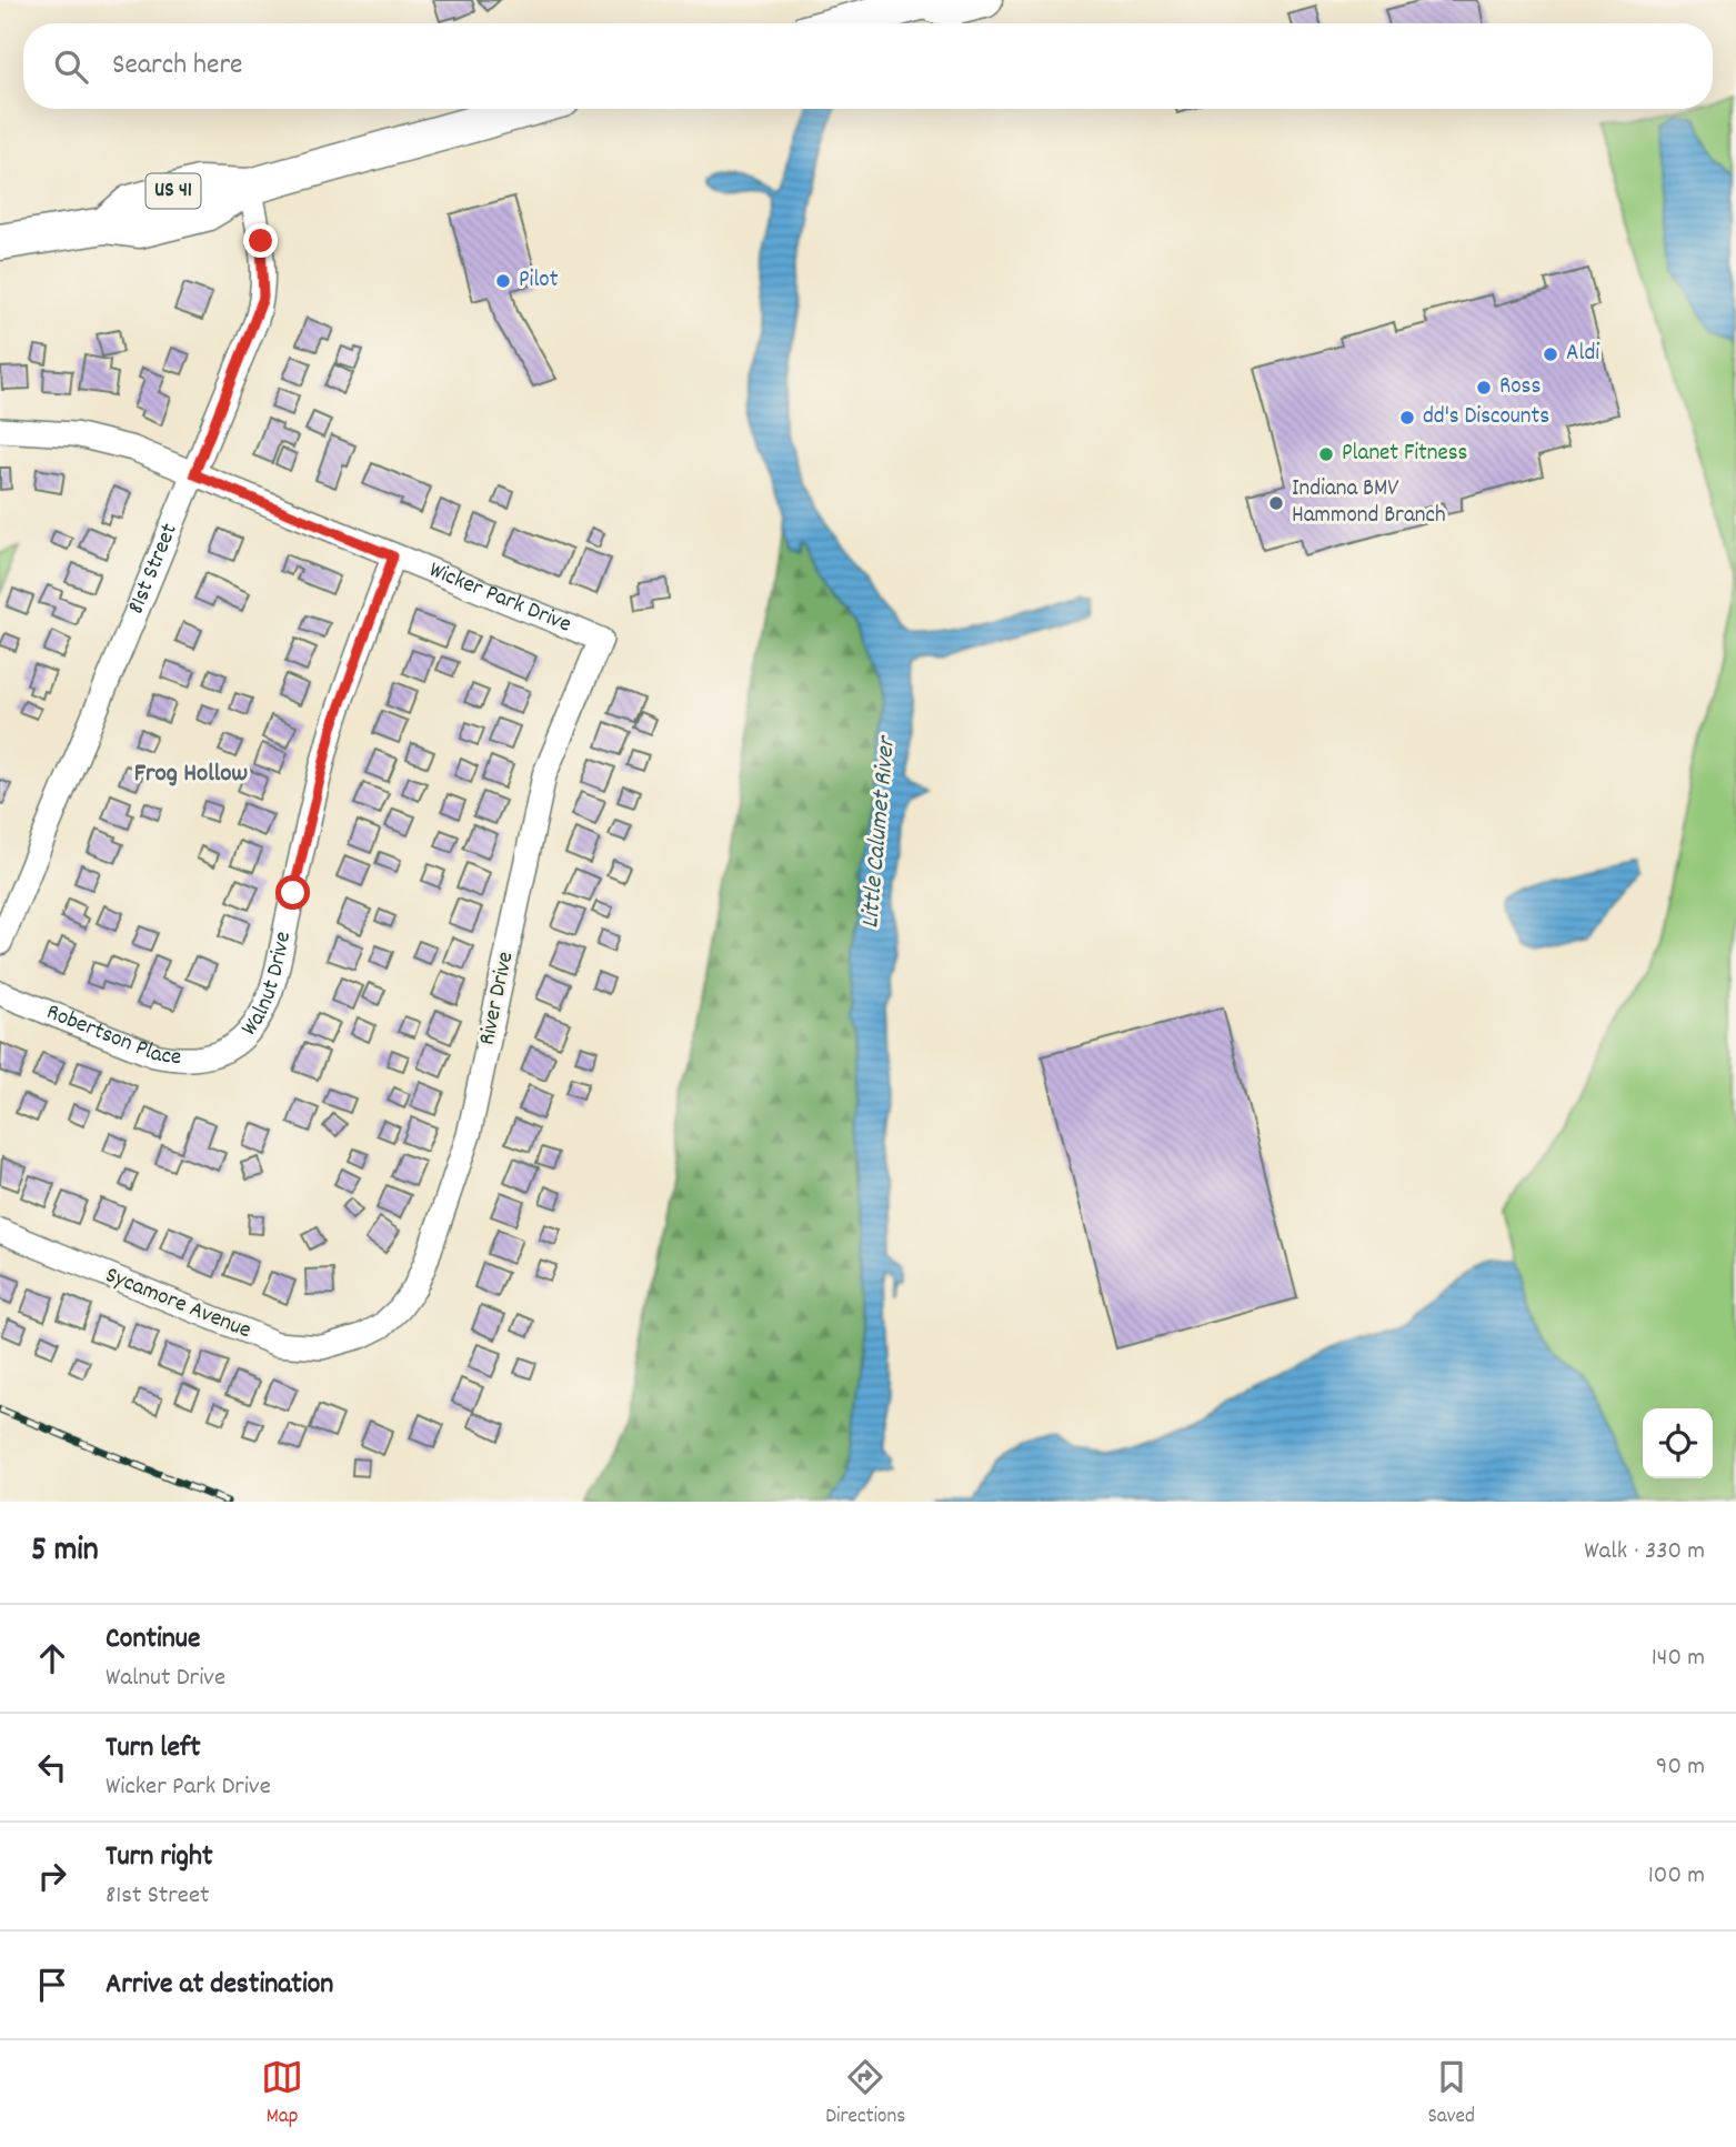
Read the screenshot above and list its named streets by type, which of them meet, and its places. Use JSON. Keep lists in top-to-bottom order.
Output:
{
  "streets": {
    "highway": ["US 41"],
    "street": [
      "81st Street",
      "Wicker Park Drive",
      "Walnut Drive",
      "River Drive",
      "Robertson Place",
      "Sycamore Avenue"
    ]
  },
  "crossings": [
    ["US 41", "81st Street"],
    ["81st Street", "Wicker Park Drive"],
    ["Wicker Park Drive", "Walnut Drive"],
    ["Wicker Park Drive", "River Drive"],
    ["Walnut Drive", "Robertson Place"],
    ["River Drive", "Sycamore Avenue"]
  ],
  "districts": ["Frog Hollow"],
  "water": ["Little Calumet River"],
  "places": [
    "Pilot",
    "Aldi",
    "Ross",
    "dd's Discounts",
    "Planet Fitness",
    "Indiana BMV Hammond Branch"
  ],
  "page": {
    "search": "Search here",
    "heading": ["5 min", "Walk · 330 m"],
    "list": [
      ["Continue", "Walnut Drive", "140 m"],
      ["Turn left", "Wicker Park Drive", "90 m"],
      ["Turn right", "81st Street", "100 m"],
      "Arrive at destination"
    ],
    "nav": ["Map", "Directions", "Saved"]
  }
}
